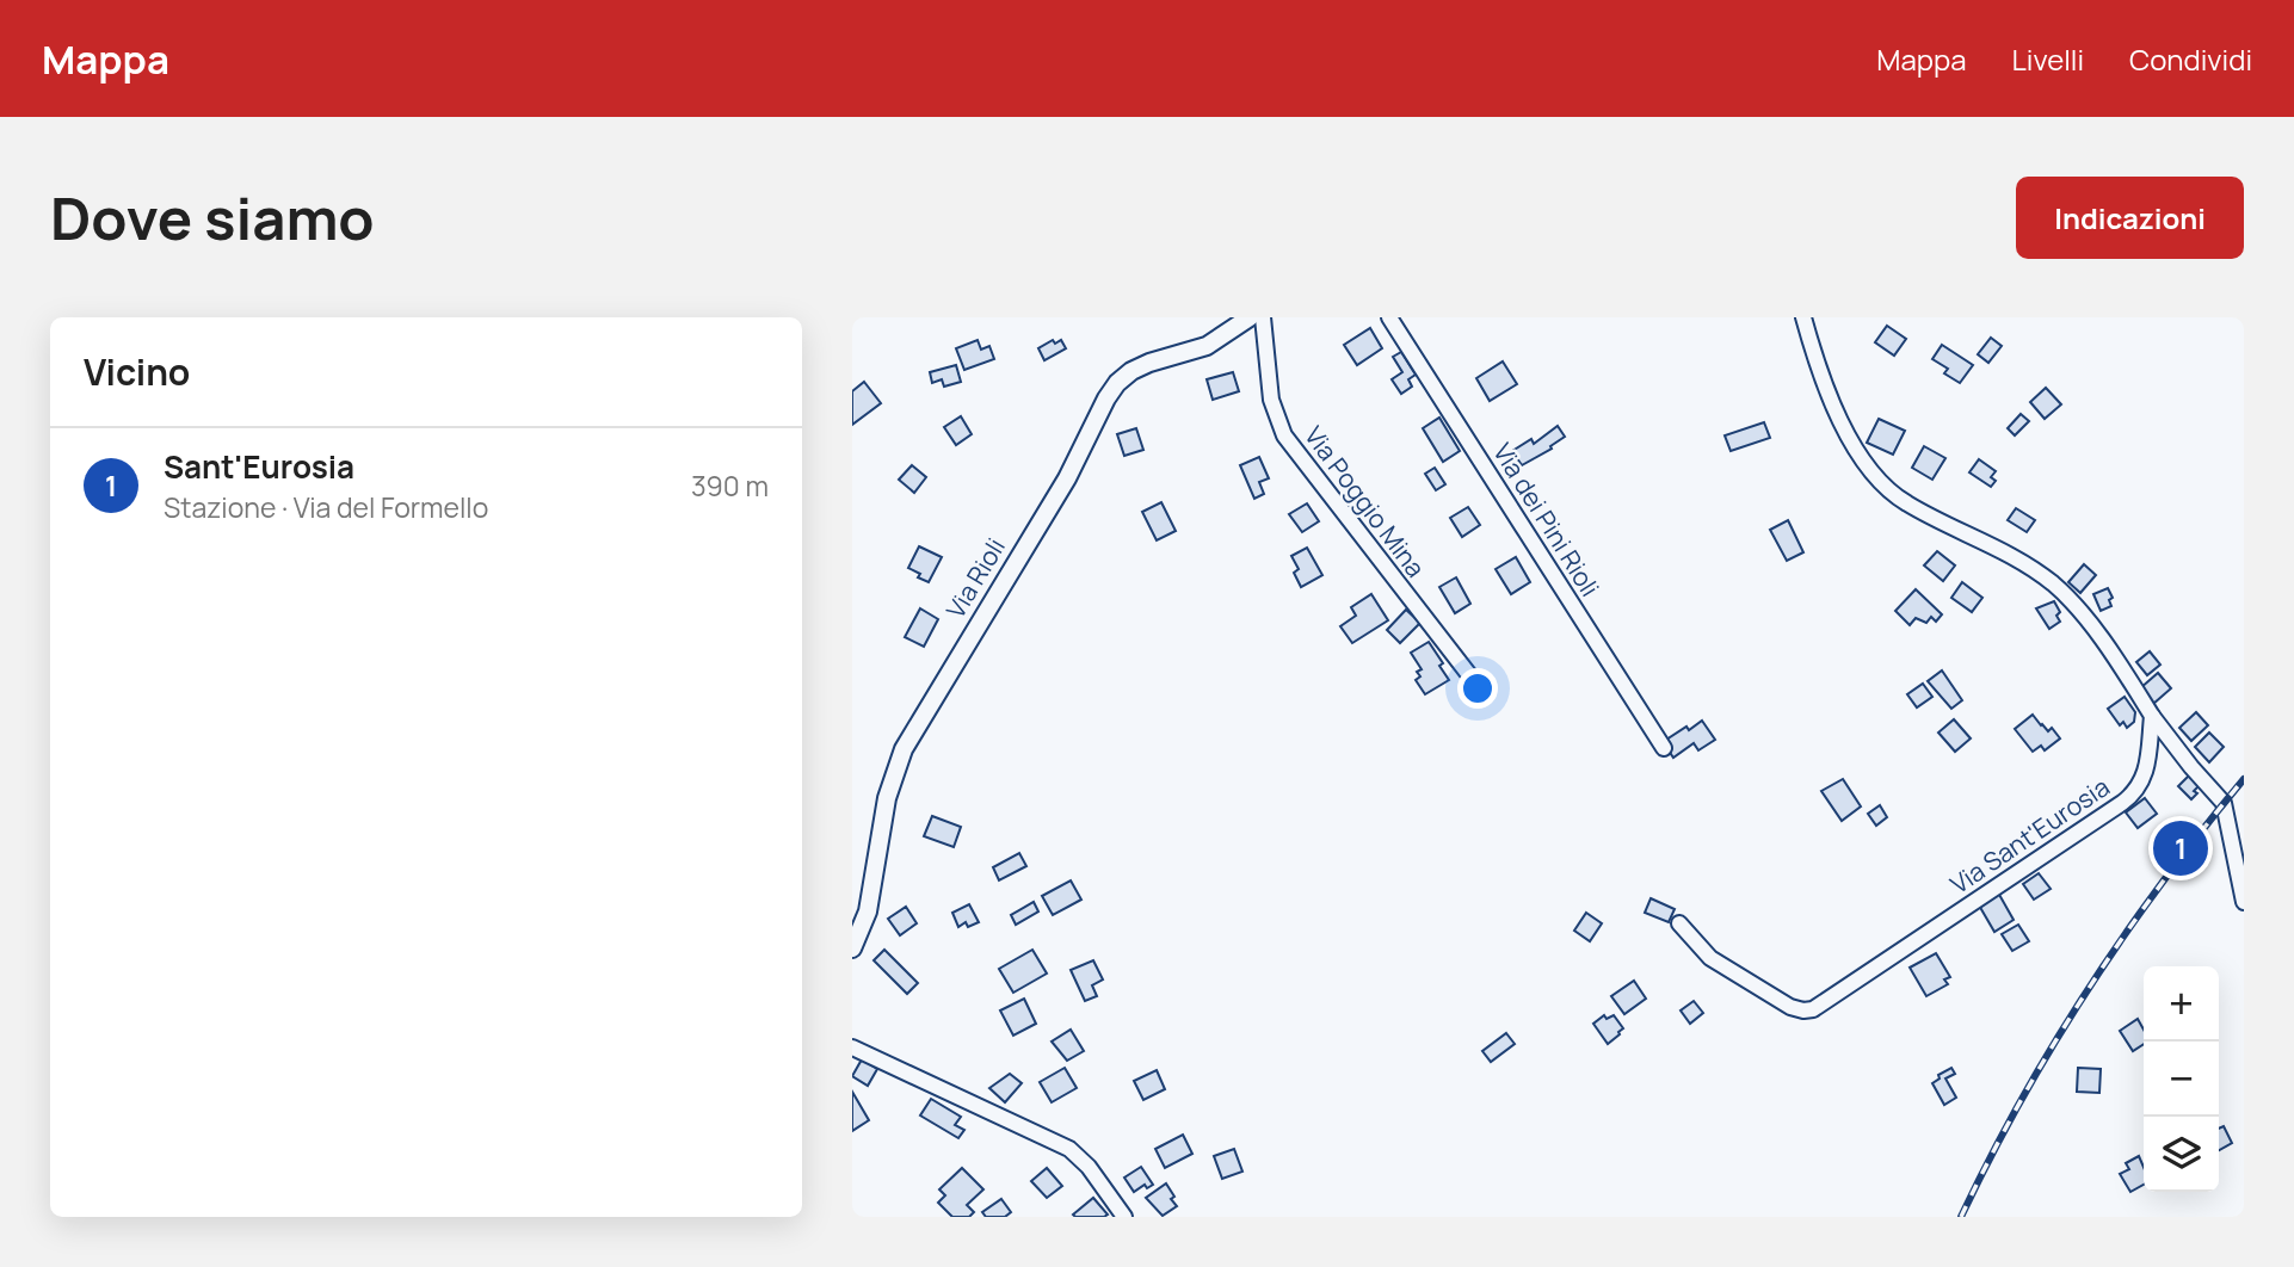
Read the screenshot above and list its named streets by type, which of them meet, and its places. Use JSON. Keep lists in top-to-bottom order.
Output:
{
  "streets": {
    "main road": ["Via Rioli"],
    "street": ["Via Poggio Mina", "Via dei Pini Rioli", "Via Sant'Eurosia"]
  },
  "page": {
    "header": "Mappa",
    "nav": ["Mappa", "Livelli", "Condividi"],
    "buttons": "Indicazioni",
    "title": "Dove siamo",
    "heading": "Vicino",
    "list": [
      {
        "mark": "1",
        "name": "Sant'Eurosia",
        "note": "Stazione · Via del Formello",
        "value": "390 m"
      }
    ],
    "pins": "1",
    "map_buttons": ["+", "−"]
  }
}
